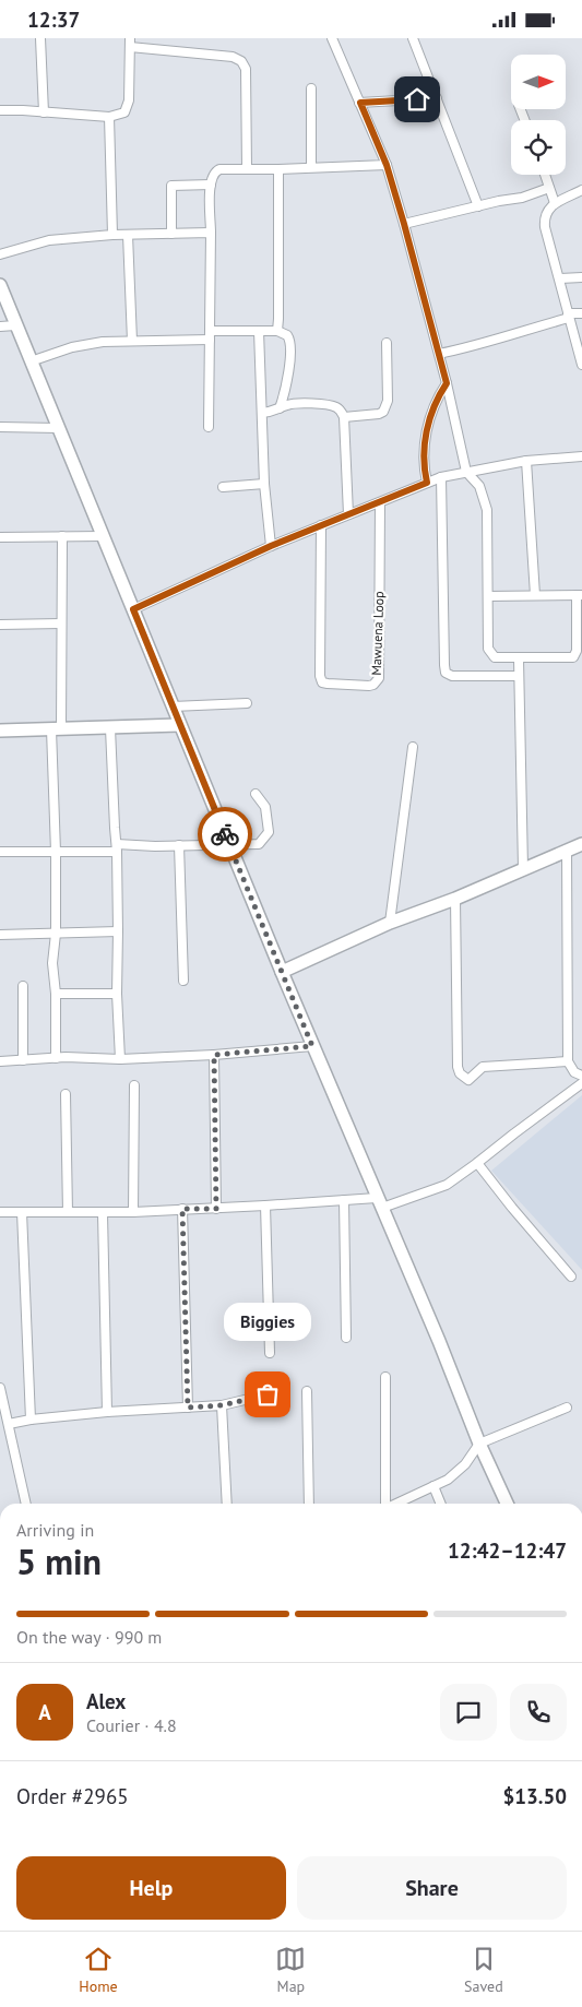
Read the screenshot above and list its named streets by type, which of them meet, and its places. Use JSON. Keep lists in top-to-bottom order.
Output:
{
  "streets": {
    "street": ["Mawuena Loop"]
  },
  "places": ["Biggies"],
  "north": "right",
  "page": {
    "status": "12:37",
    "bubble": "Biggies",
    "heading": ["5 min", "Arriving in", "12:42–12:47"],
    "panel": [
      "Alex",
      "Courier · 4.8",
      "Order #2965",
      "$13.50"
    ],
    "bar": "On the way · 990 m",
    "round": "A",
    "buttons": ["Help", "Share"],
    "tabs": ["Home", "Map", "Saved"]
  }
}
